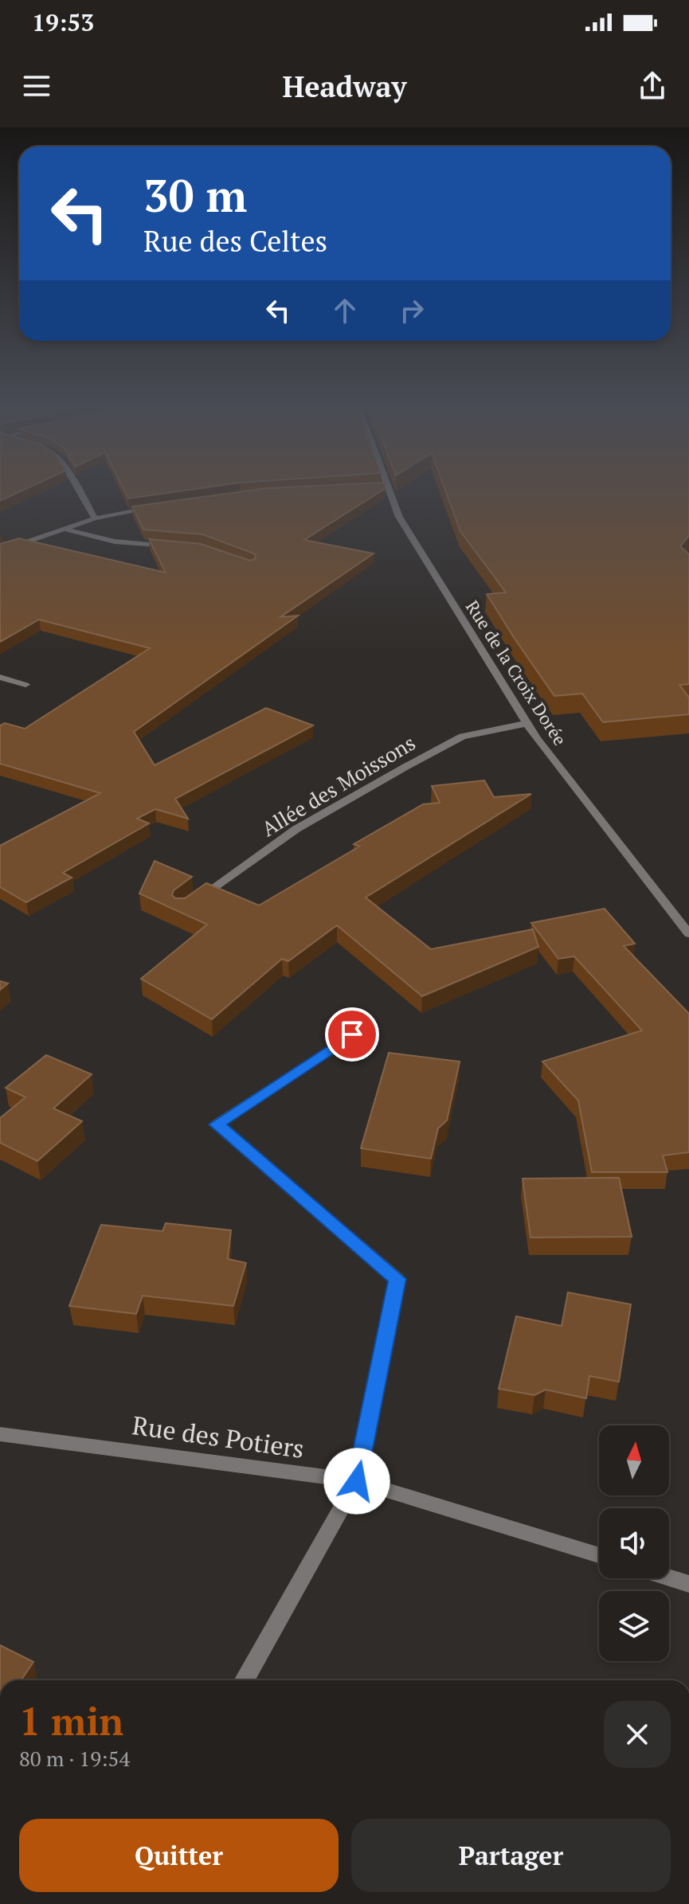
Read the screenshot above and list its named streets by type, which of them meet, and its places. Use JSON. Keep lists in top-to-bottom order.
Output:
{
  "streets": {
    "street": ["Rue de la Croix Dorée", "Allée des Moissons", "Rue des Potiers"]
  },
  "crossings": [
    ["Rue de la Croix Dorée", "Allée des Moissons"]
  ],
  "north": "top",
  "page": {
    "status": "19:53",
    "header": "Headway",
    "turn": ["30 m", "Rue des Celtes"],
    "heading": ["1 min", "80 m · 19:54"],
    "buttons": ["Quitter", "Partager"]
  }
}
